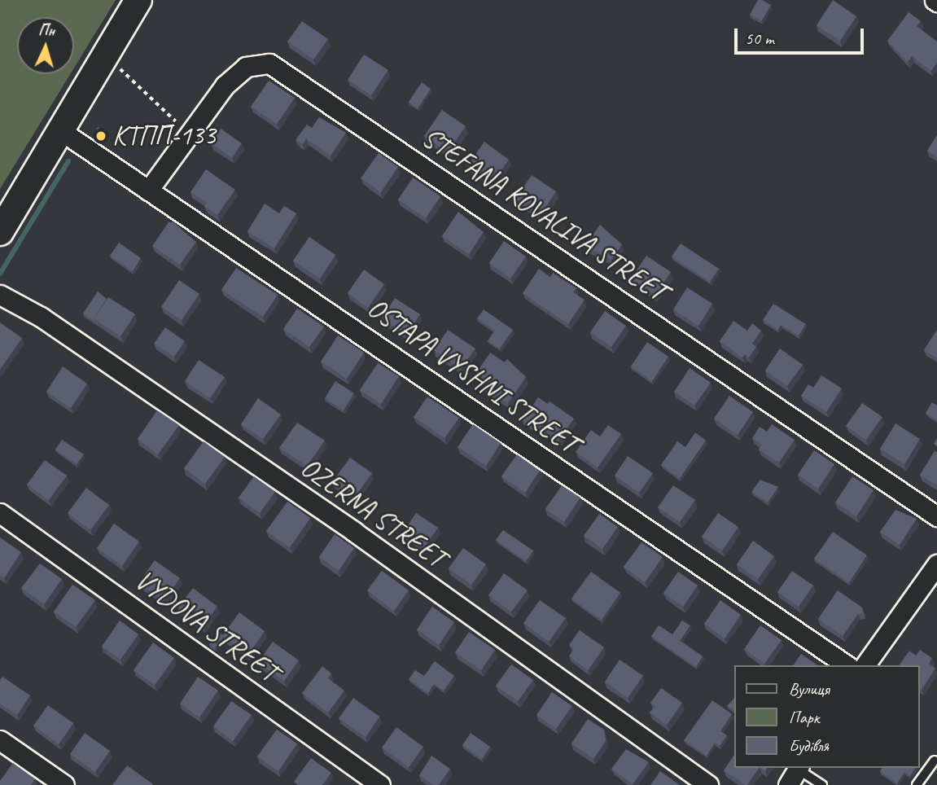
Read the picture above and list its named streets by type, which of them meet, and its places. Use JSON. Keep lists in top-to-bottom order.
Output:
{
  "streets": {
    "street": [
      "STEFANA KOVALIVA STREET",
      "OSTAPA VYSHNI STREET",
      "OZERNA STREET",
      "VYDOVA STREET"
    ]
  },
  "crossings": [
    ["STEFANA KOVALIVA STREET", "OSTAPA VYSHNI STREET"]
  ],
  "places": ["КТПП-133"],
  "legend": ["Вулиця", "Парк", "Будівля"],
  "scale_bar": "50 m",
  "north": "top"
}
